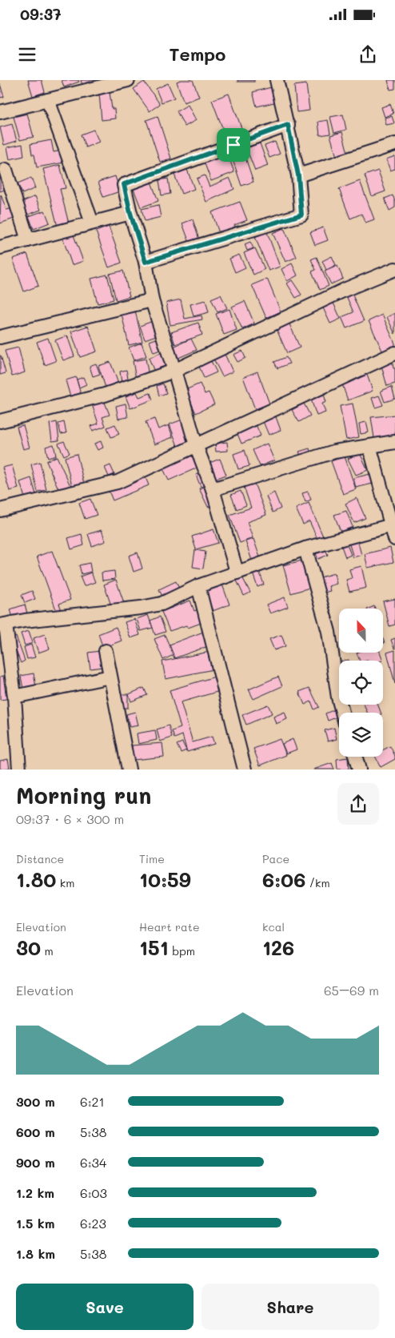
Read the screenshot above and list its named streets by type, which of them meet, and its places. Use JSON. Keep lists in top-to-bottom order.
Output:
{
  "north": "top",
  "page": {
    "status": "09:37",
    "header": "Tempo",
    "heading": ["Morning run", "09:37 · 6 × 300 m"],
    "stats": [
      ["Distance", "1.80 km"],
      ["Time", "10:59"],
      ["Pace", "6:06 /km"],
      ["Elevation", "30 m"],
      ["Heart rate", "151 bpm"],
      ["kcal", "126"]
    ],
    "chart": ["Elevation", "65–69 m"],
    "list": [
      {
        "name": "300 m",
        "note": "6:21"
      },
      {
        "name": "600 m",
        "note": "5:38"
      },
      {
        "name": "900 m",
        "note": "6:34"
      },
      {
        "name": "1.2 km",
        "note": "6:03"
      },
      {
        "name": "1.5 km",
        "note": "6:23"
      },
      {
        "name": "1.8 km",
        "note": "5:38"
      }
    ],
    "buttons": ["Save", "Share"]
  }
}
